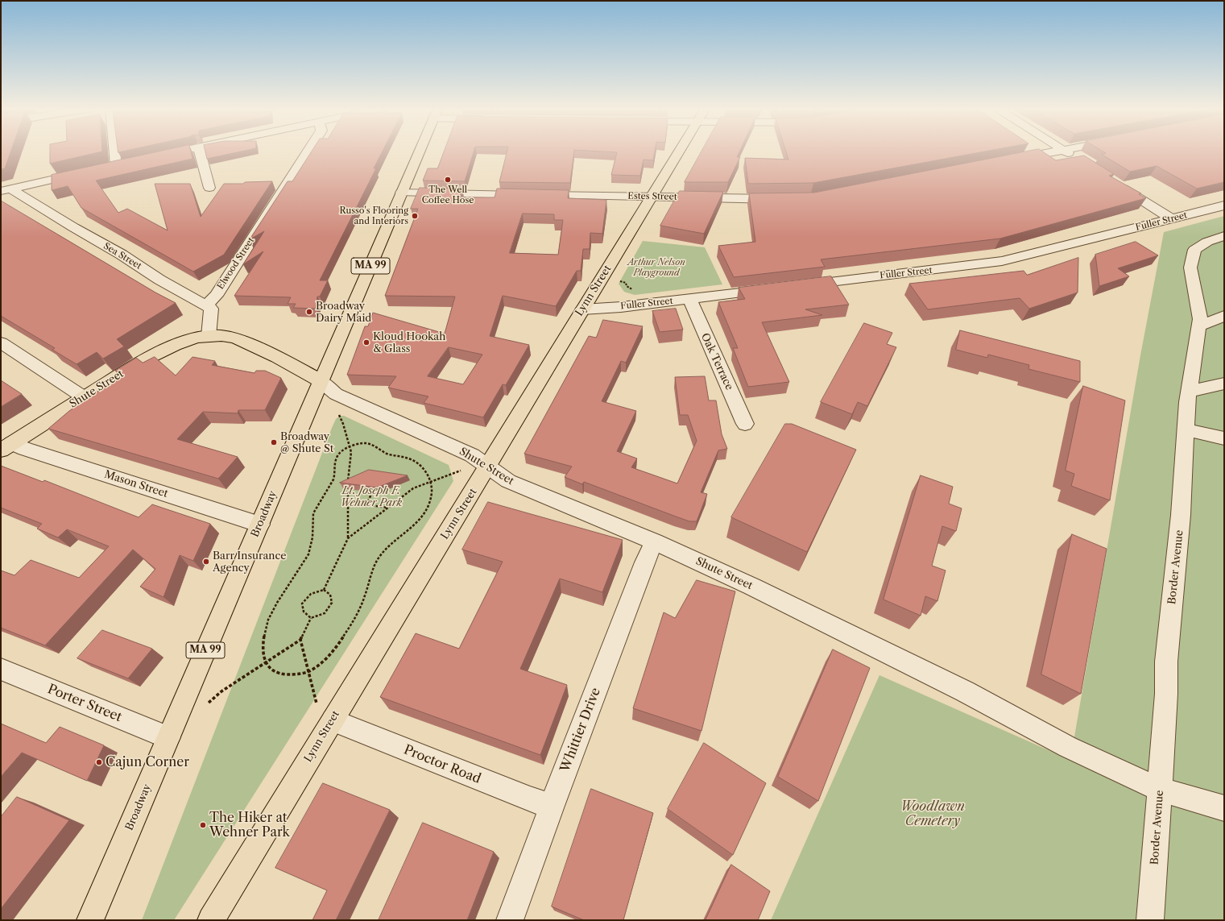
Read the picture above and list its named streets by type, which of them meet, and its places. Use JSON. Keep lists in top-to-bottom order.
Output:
{
  "streets": {
    "main road": [
      "MA 99",
      "Lynn Street",
      "Shute Street",
      "Broadway"
    ],
    "street": [
      "Estes Street",
      "Fuller Street",
      "Sea Street",
      "Elwood Street",
      "Oak Terrace",
      "Mason Street",
      "Border Avenue",
      "Porter Street",
      "Whittier Drive",
      "Proctor Road"
    ]
  },
  "crossings": [
    ["Estes Street", "Lynn Street"],
    ["Estes Street", "Broadway"],
    ["Fuller Street", "Lynn Street"],
    ["Fuller Street", "Oak Terrace"],
    ["Sea Street", "Elwood Street"],
    ["Lynn Street", "Shute Street"],
    ["Lynn Street", "Proctor Road"],
    ["Shute Street", "Mason Street"],
    ["Shute Street", "Broadway"],
    ["Shute Street", "Border Avenue"],
    ["Shute Street", "Whittier Drive"],
    ["Mason Street", "Broadway"],
    ["Broadway", "Porter Street"],
    ["Whittier Drive", "Proctor Road"]
  ],
  "parks": ["Arthur Nelson Playground", "Lt. Joseph F. Wehner Park", "Woodlawn Cemetery"],
  "places": [
    "The Well Coffee Hose",
    "Russo's Flooring and Interiors",
    "Broadway Dairy Maid",
    "Kloud Hookah & Glass",
    "Broadway @ Shute St",
    "Barr Insurance Agency",
    "Cajun Corner",
    "The Hiker at Wehner Park"
  ]
}
